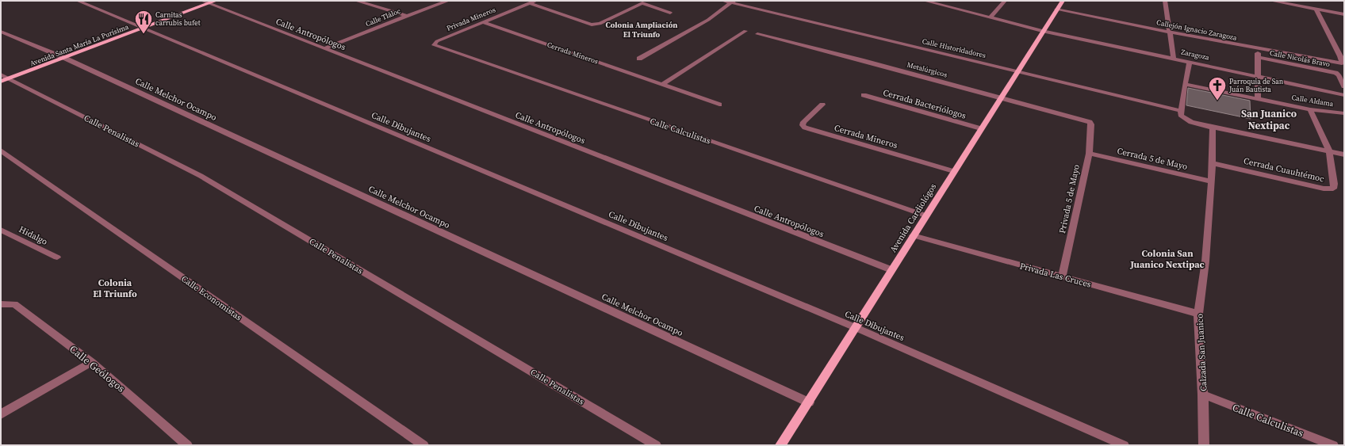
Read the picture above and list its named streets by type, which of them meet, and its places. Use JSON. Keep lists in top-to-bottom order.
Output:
{
  "streets": {
    "main road": ["Avenida Santa María La Purísima", "Avenida Cardiológos"],
    "street": [
      "Calle Tláloc",
      "Privada Mineros",
      "Callejón Ignacio Zaragoza",
      "Calle Antropólogos",
      "Calle Historidadores",
      "Cerrada Mineros",
      "Zaragoza",
      "Calle Nicolás Bravo",
      "Metalúrgicos",
      "Calle Melchor Ocampo",
      "Calle Aldama",
      "Cerrada Bacteriólogos",
      "Calle Dibujantes",
      "Calle Penalistas",
      "Calle Calculistas",
      "Cerrada 5 de Mayo",
      "Cerrada Cuauhtémoc",
      "Privada 5 de Mayo",
      "Hidalgo",
      "Privada Las Cruces",
      "Calle Economistas",
      "Calzada San Juanico",
      "Calle Geólogos"
    ]
  },
  "crossings": [
    ["Calle Tláloc", "Calle Antropólogos"],
    ["Privada Mineros", "Cerrada Mineros"],
    ["Privada Mineros", "Calle Calculistas"],
    ["Callejón Ignacio Zaragoza", "Avenida Cardiológos"],
    ["Calle Antropólogos", "Avenida Santa María La Purísima"],
    ["Calle Antropólogos", "Avenida Cardiológos"],
    ["Avenida Santa María La Purísima", "Calle Melchor Ocampo"],
    ["Avenida Santa María La Purísima", "Calle Dibujantes"],
    ["Avenida Santa María La Purísima", "Calle Penalistas"],
    ["Calle Historidadores", "Avenida Cardiológos"],
    ["Cerrada Mineros", "Avenida Cardiológos"],
    ["Zaragoza", "Avenida Cardiológos"],
    ["Metalúrgicos", "Privada 5 de Mayo"],
    ["Metalúrgicos", "Avenida Cardiológos"],
    ["Calle Melchor Ocampo", "Avenida Cardiológos"],
    ["Cerrada Bacteriólogos", "Avenida Cardiológos"],
    ["Calle Dibujantes", "Avenida Cardiológos"],
    ["Calle Calculistas", "Avenida Cardiológos"],
    ["Calle Calculistas", "Calzada San Juanico"],
    ["Cerrada 5 de Mayo", "Privada 5 de Mayo"],
    ["Cerrada 5 de Mayo", "Calzada San Juanico"],
    ["Cerrada Cuauhtémoc", "Calzada San Juanico"],
    ["Privada 5 de Mayo", "Privada Las Cruces"],
    ["Avenida Cardiológos", "Privada Las Cruces"],
    ["Privada Las Cruces", "Calzada San Juanico"]
  ],
  "districts": [
    "Colonia Ampliación El Triunfo",
    "San Juanico Nextipac",
    "Colonia San Juanico Nextipac",
    "Colonia El Triunfo"
  ],
  "places": {
    "restaurant": ["Carnitas carrubis bufet"],
    "church": ["Parroquia de San Juán Bautista"]
  }
}
